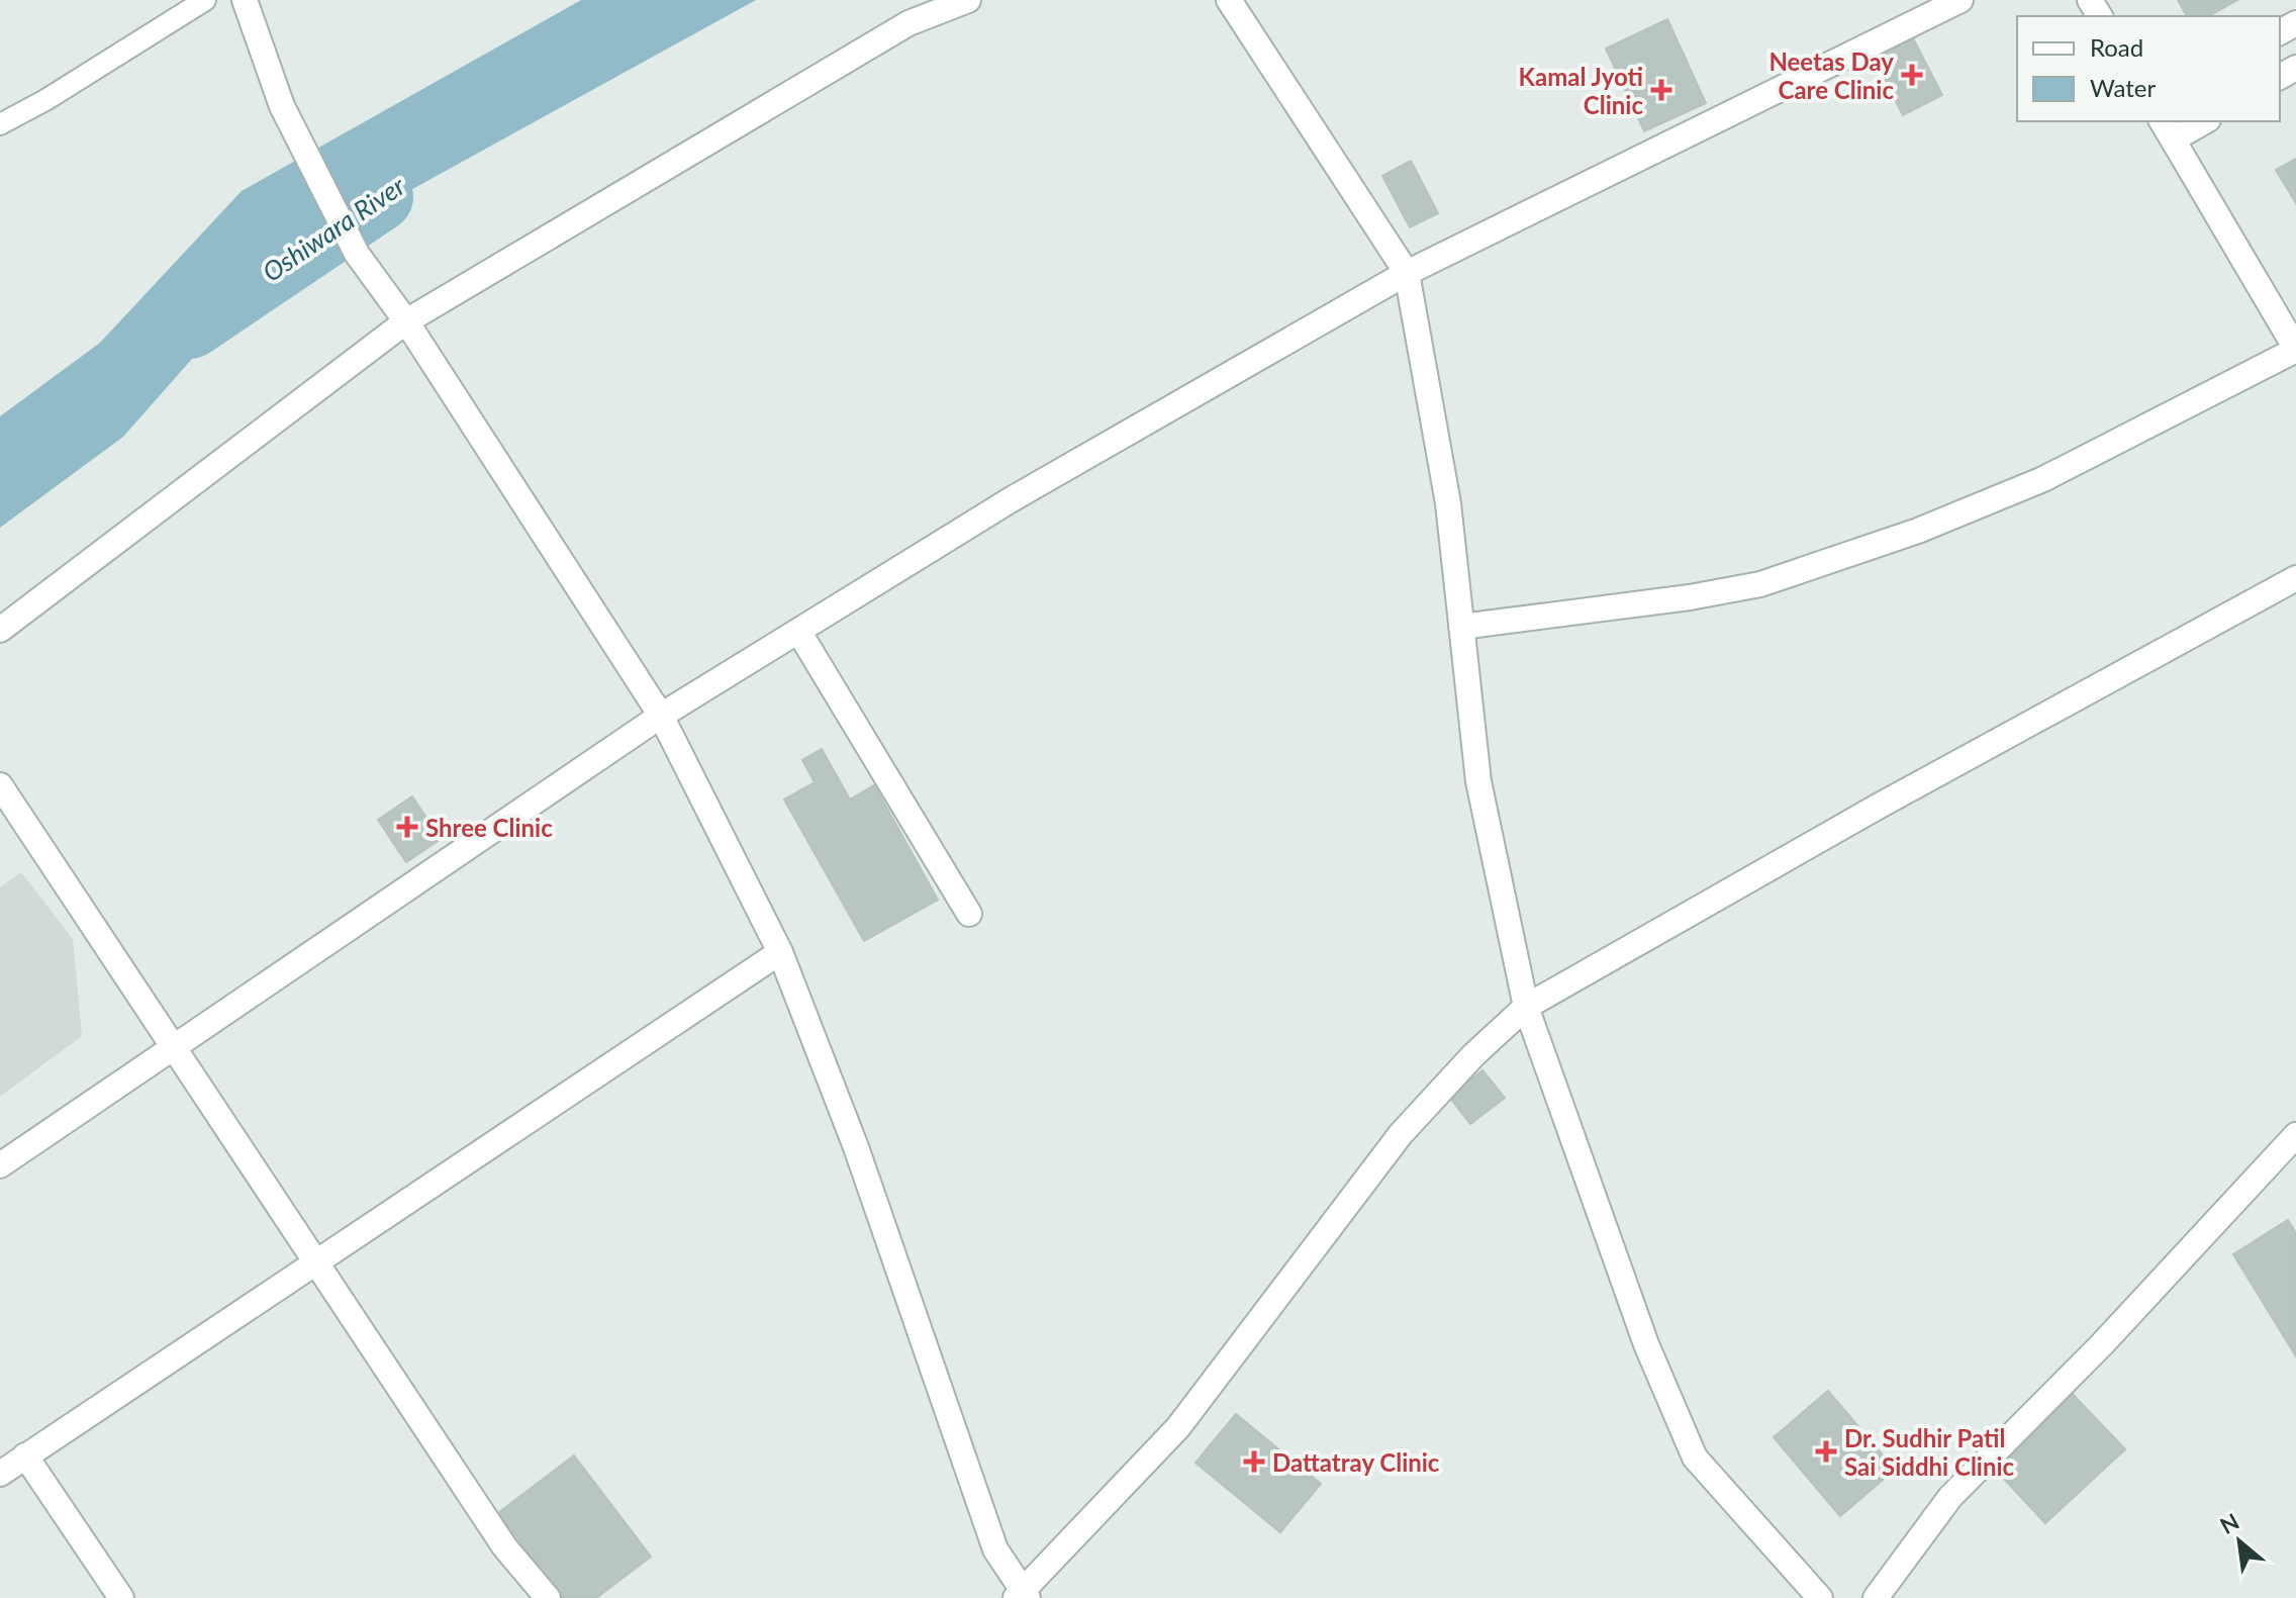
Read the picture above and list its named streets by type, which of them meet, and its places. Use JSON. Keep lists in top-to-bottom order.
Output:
{
  "water": ["Oshiwara River"],
  "places": {
    "health": [
      "Neetas Day Care Clinic",
      "Kamal Jyoti Clinic",
      "Shree Clinic",
      "Dr. Sudhir Patil Sai Siddhi Clinic",
      "Dattatray Clinic"
    ]
  },
  "legend": ["Road", "Water"],
  "north": "top left"
}
